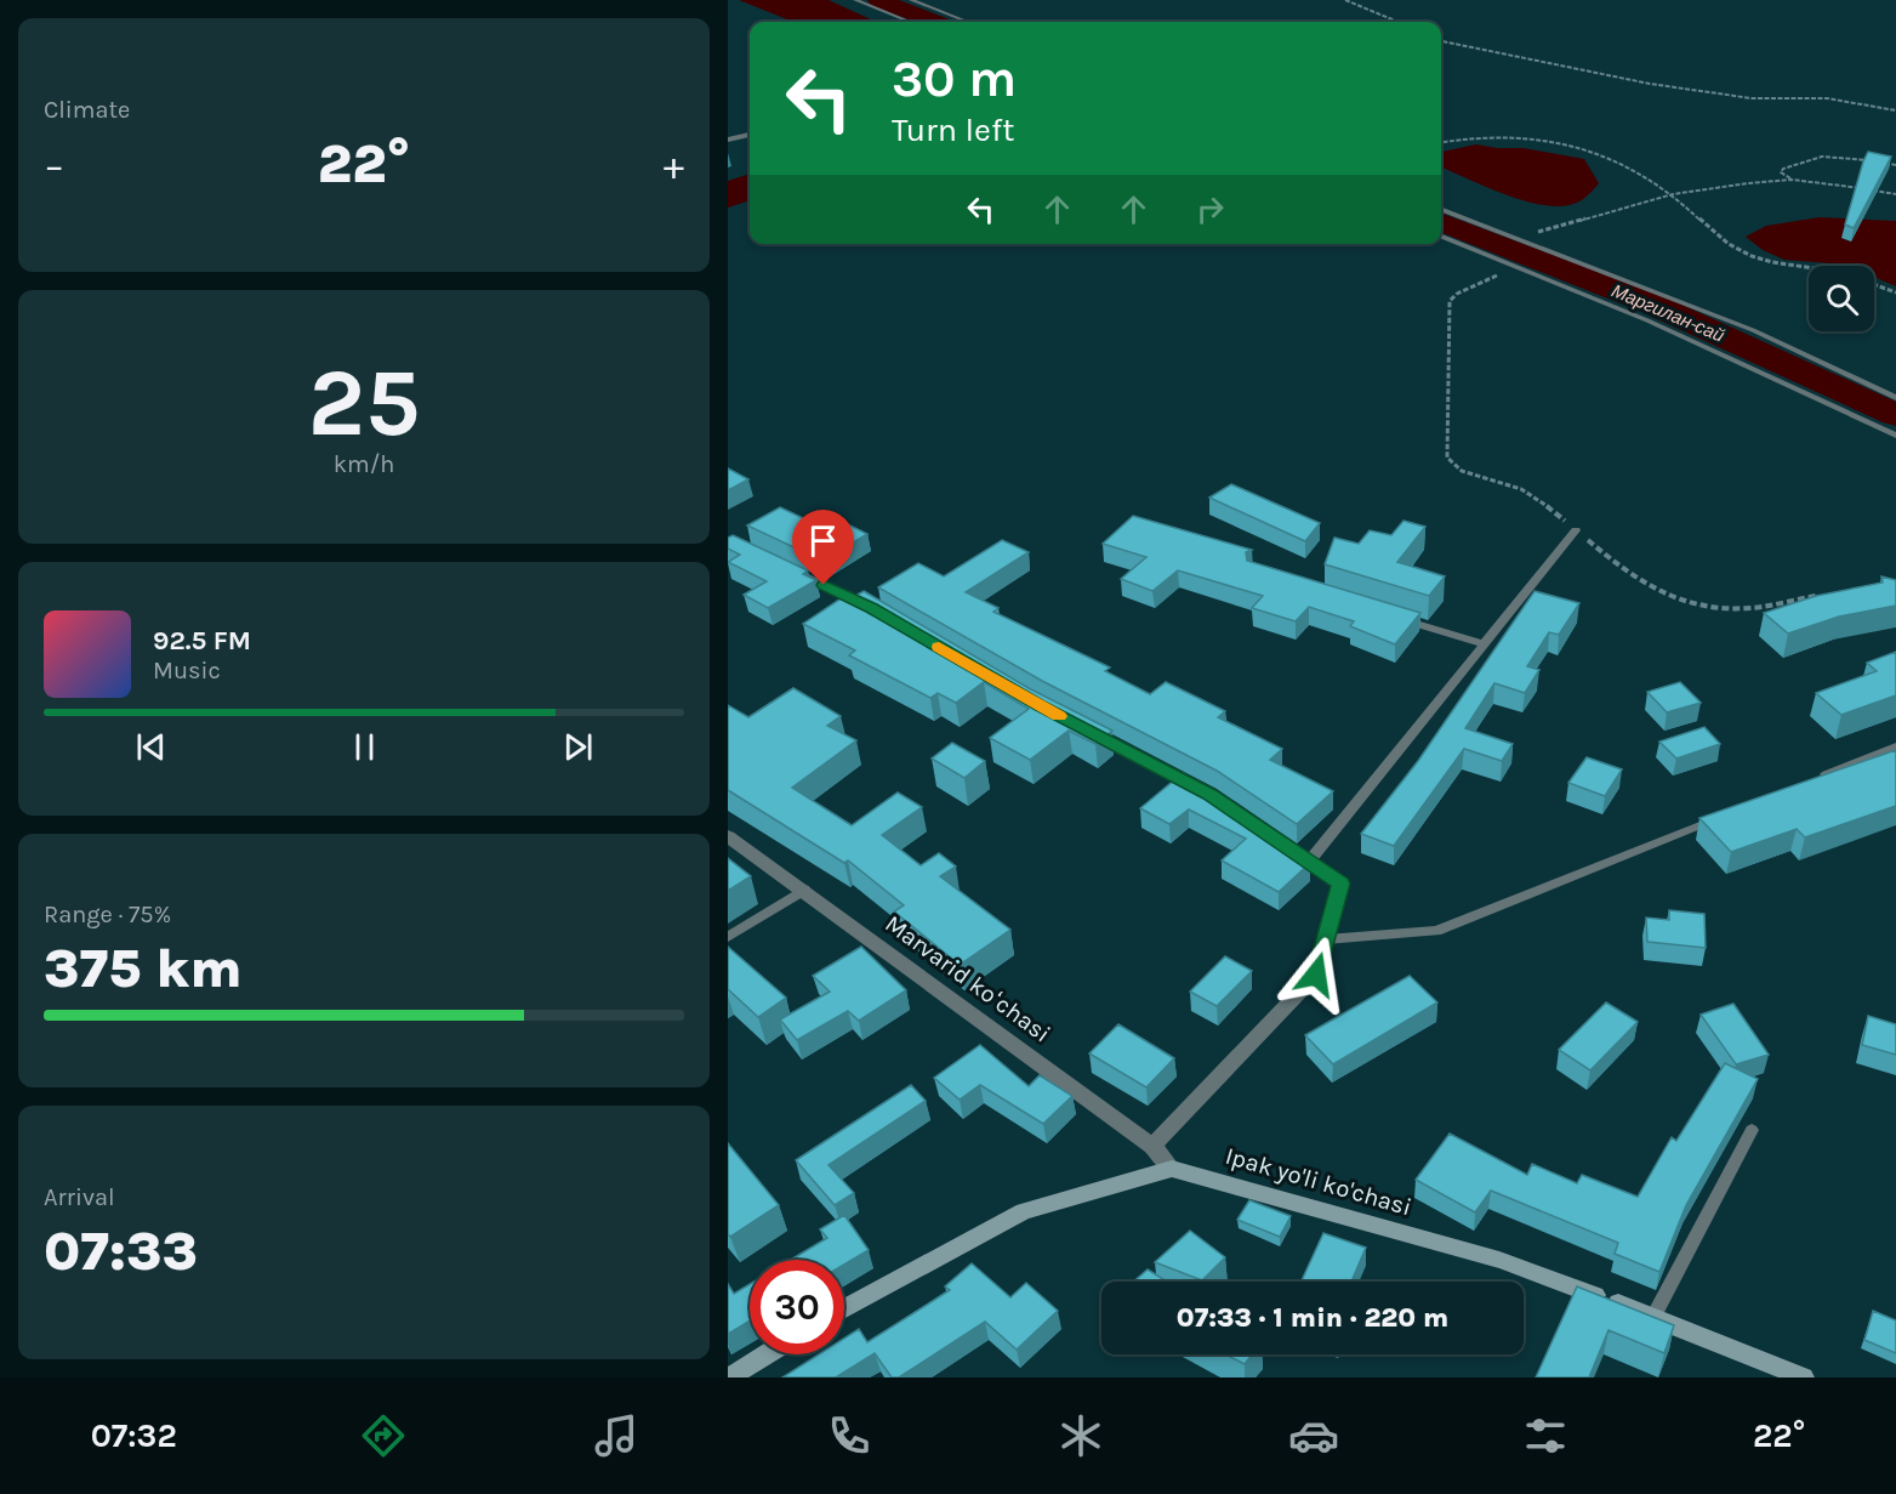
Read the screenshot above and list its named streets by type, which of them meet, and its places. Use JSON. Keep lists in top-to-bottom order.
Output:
{
  "streets": {
    "main road": ["Ipak yo'li ko'chasi"],
    "street": ["Marvarid koʻchasi"]
  },
  "crossings": [
    ["Marvarid koʻchasi", "Ipak yo'li ko'chasi"]
  ],
  "water": ["Маргилан-сай"],
  "page": {
    "tile": [
      "Climate",
      ["25", "km/h"],
      ["Range · 75%", "375 km"],
      ["Arrival", "07:33"]
    ],
    "turn": ["30 m", "Turn left"],
    "heat": ["−", "22°", "+"],
    "song": ["92.5 FM", "Music"],
    "limit": "30",
    "trip": "07:33 · 1 min · 220 m",
    "tabs": ["07:32", "22°"]
  }
}
